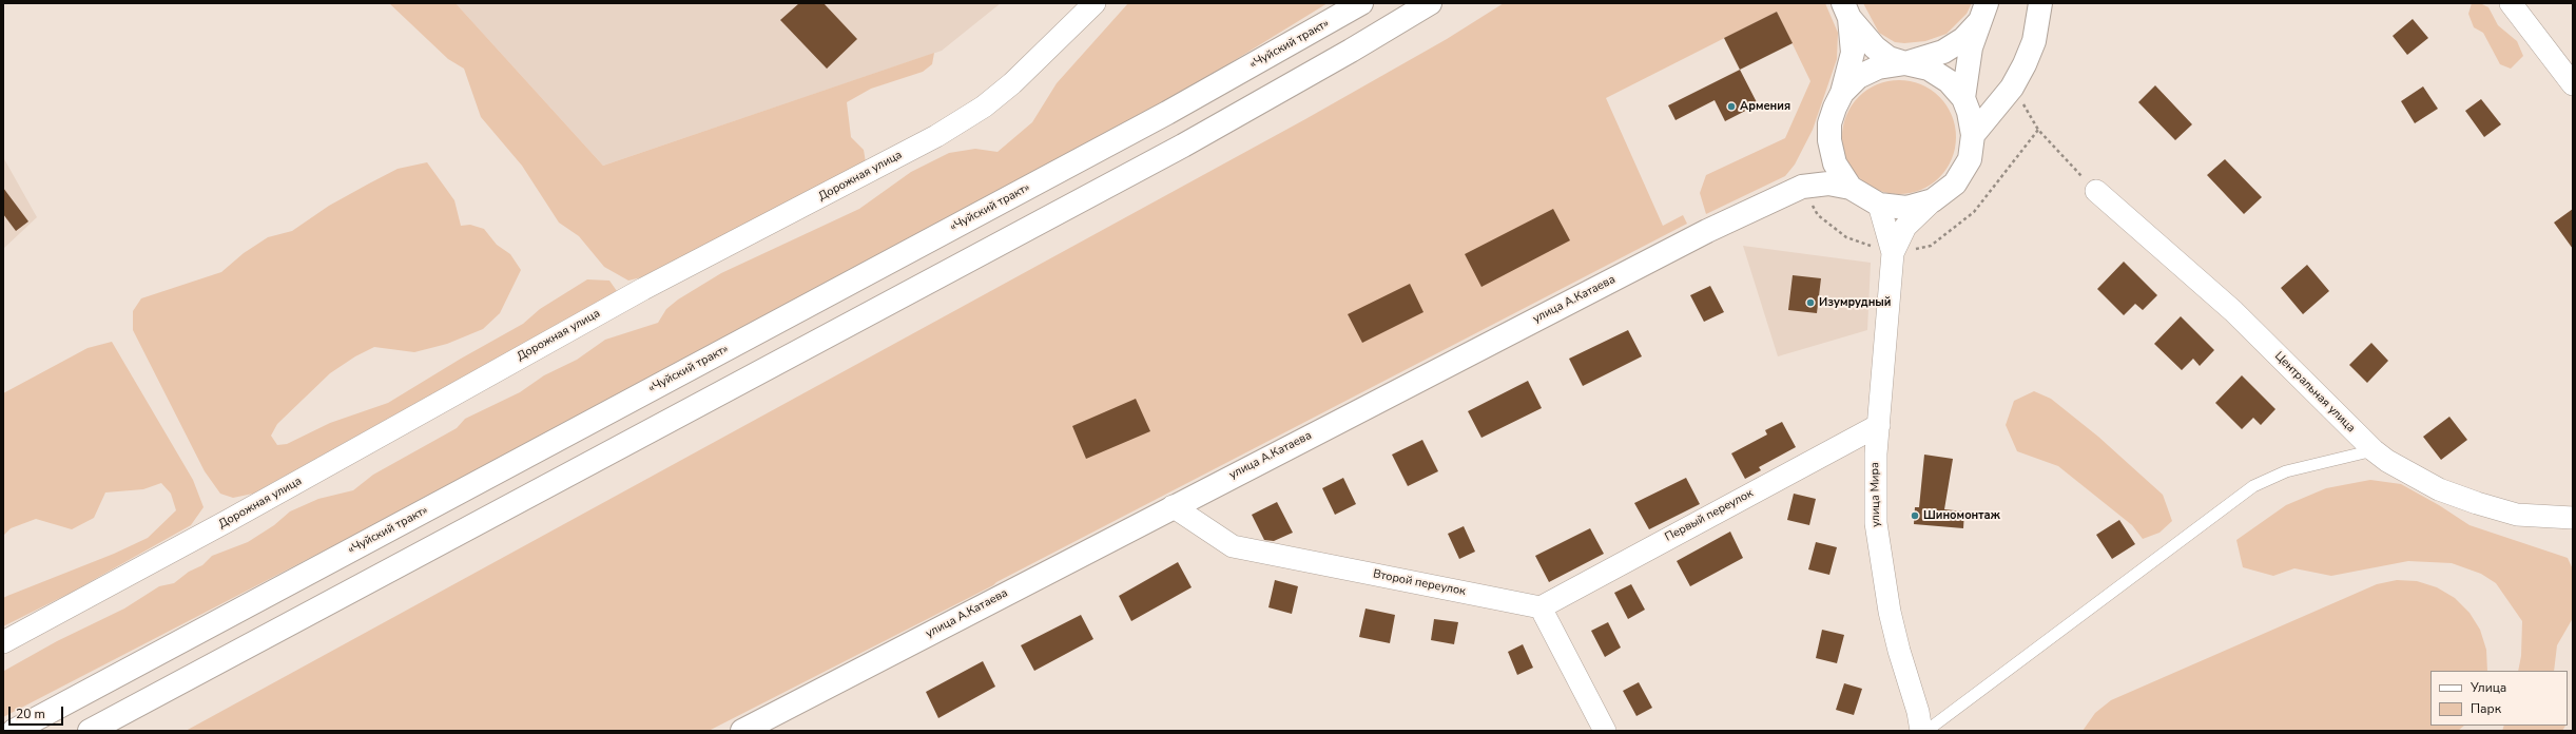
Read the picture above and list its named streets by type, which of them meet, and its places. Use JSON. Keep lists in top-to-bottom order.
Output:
{
  "streets": {
    "main road": ["«Чуйский тракт»", "улица А.Катаева"],
    "street": [
      "Дорожная улица",
      "Центральная улица",
      "улица Мира",
      "Первый переулок",
      "Второй переулок"
    ]
  },
  "crossings": [
    ["улица А.Катаева", "Второй переулок"],
    ["улица Мира", "Первый переулок"],
    ["Первый переулок", "Второй переулок"]
  ],
  "places": ["Армения", "Изумрудный", "Шиномонтаж"],
  "legend": ["Улица", "Парк"],
  "scale_bar": "20 m"
}
